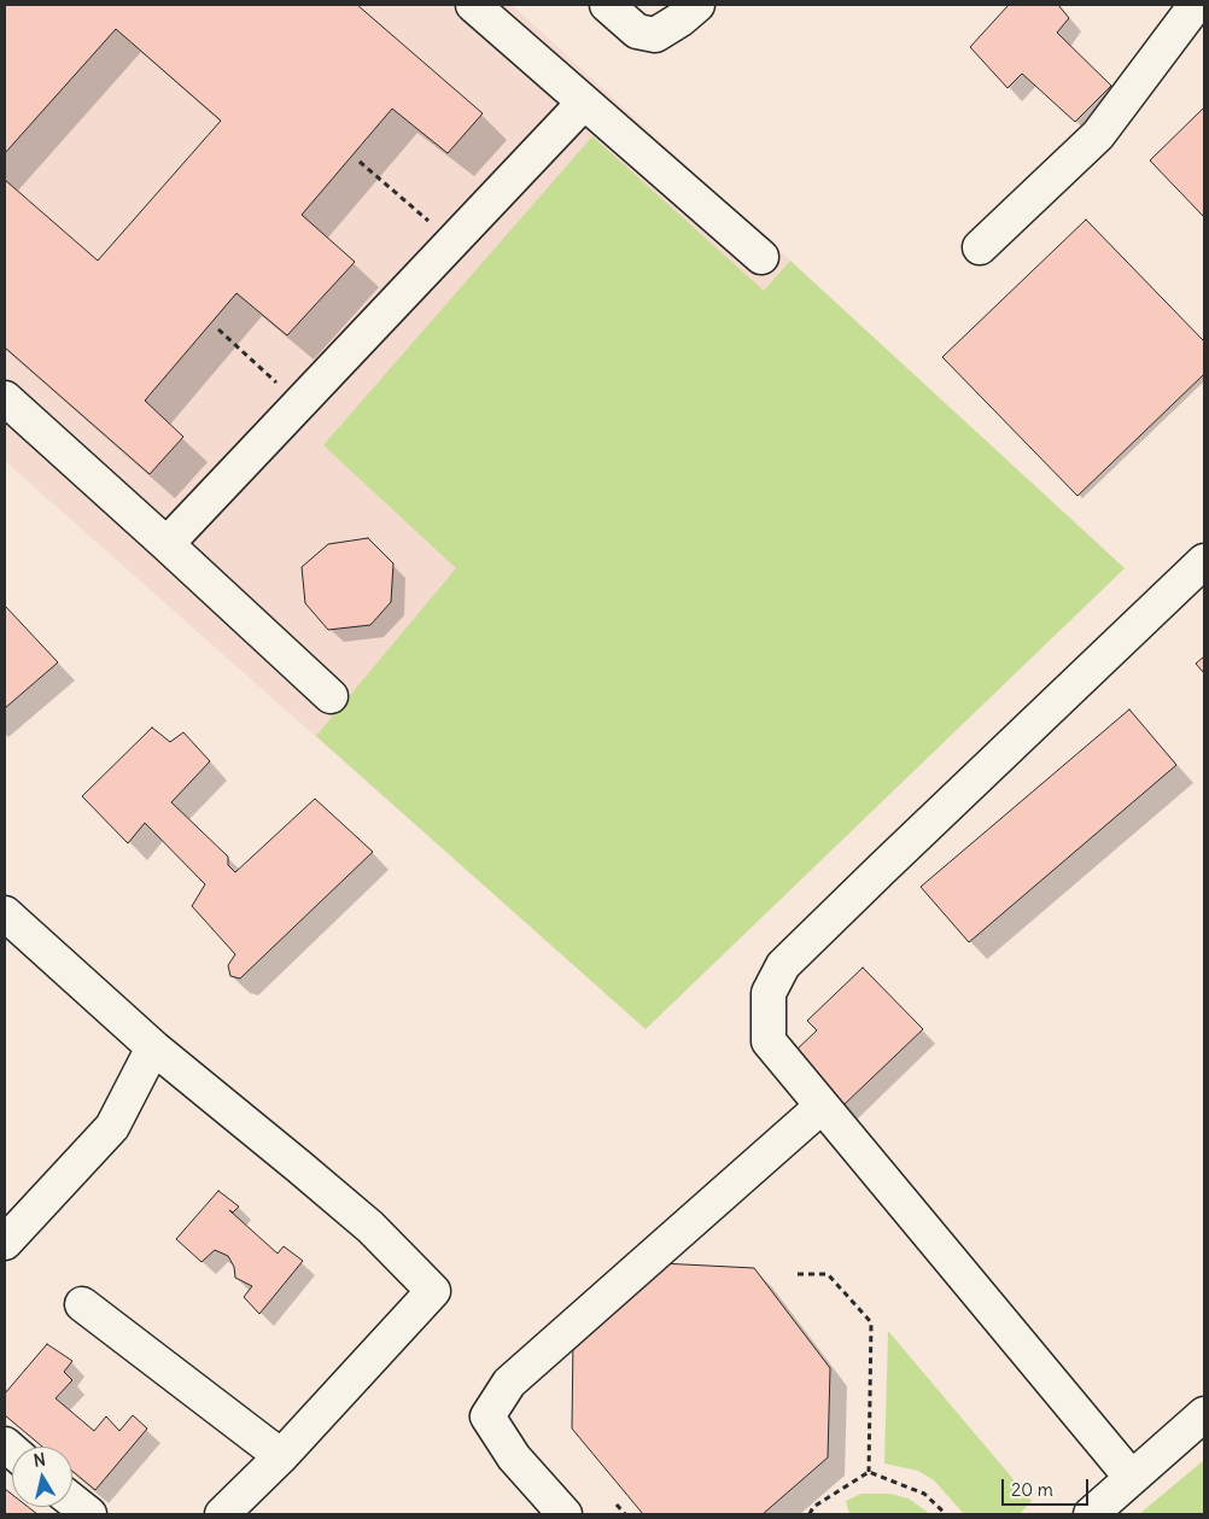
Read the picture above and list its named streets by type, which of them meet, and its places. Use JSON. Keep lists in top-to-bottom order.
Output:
{
  "scale_bar": "20 m",
  "north": "top"
}
